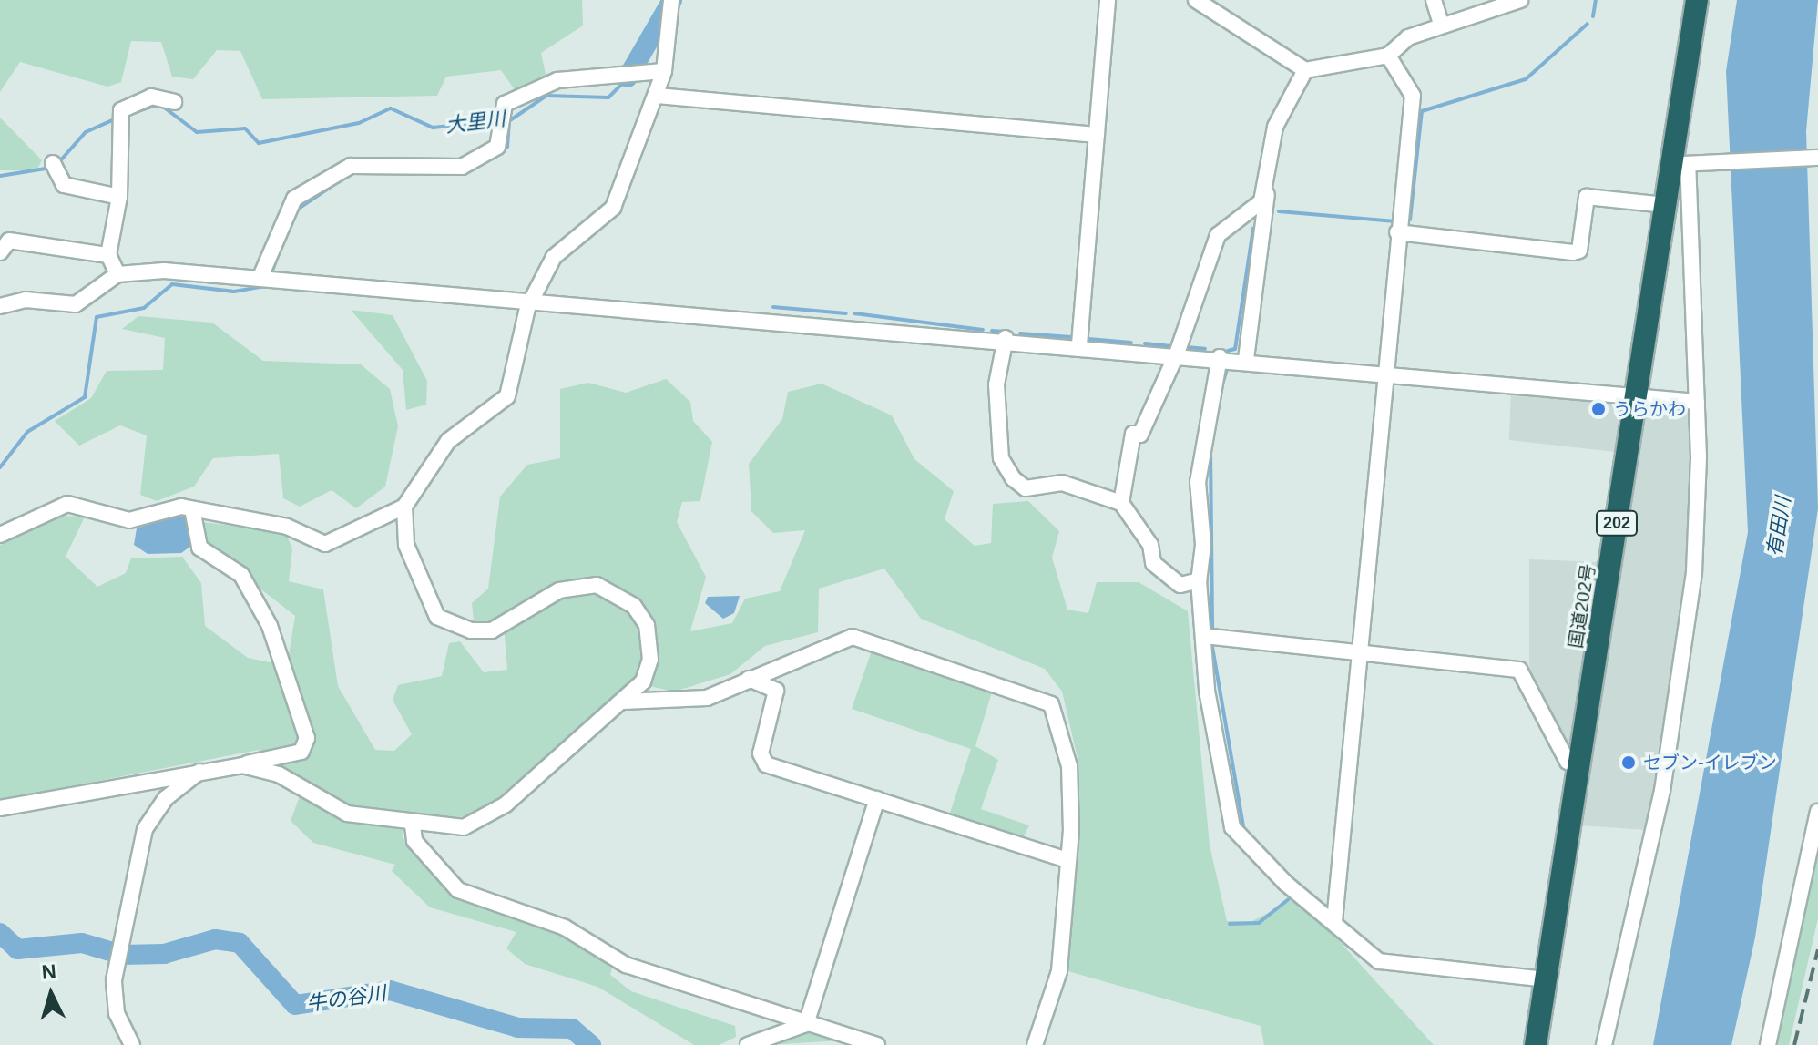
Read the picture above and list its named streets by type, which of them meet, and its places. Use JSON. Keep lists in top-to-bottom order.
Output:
{
  "streets": {
    "highway": ["202", "国道202号"]
  },
  "water": ["大里川", "有田川", "牛の谷川"],
  "places": ["うらかわ", "セブン-イレブン"],
  "north": "top"
}
